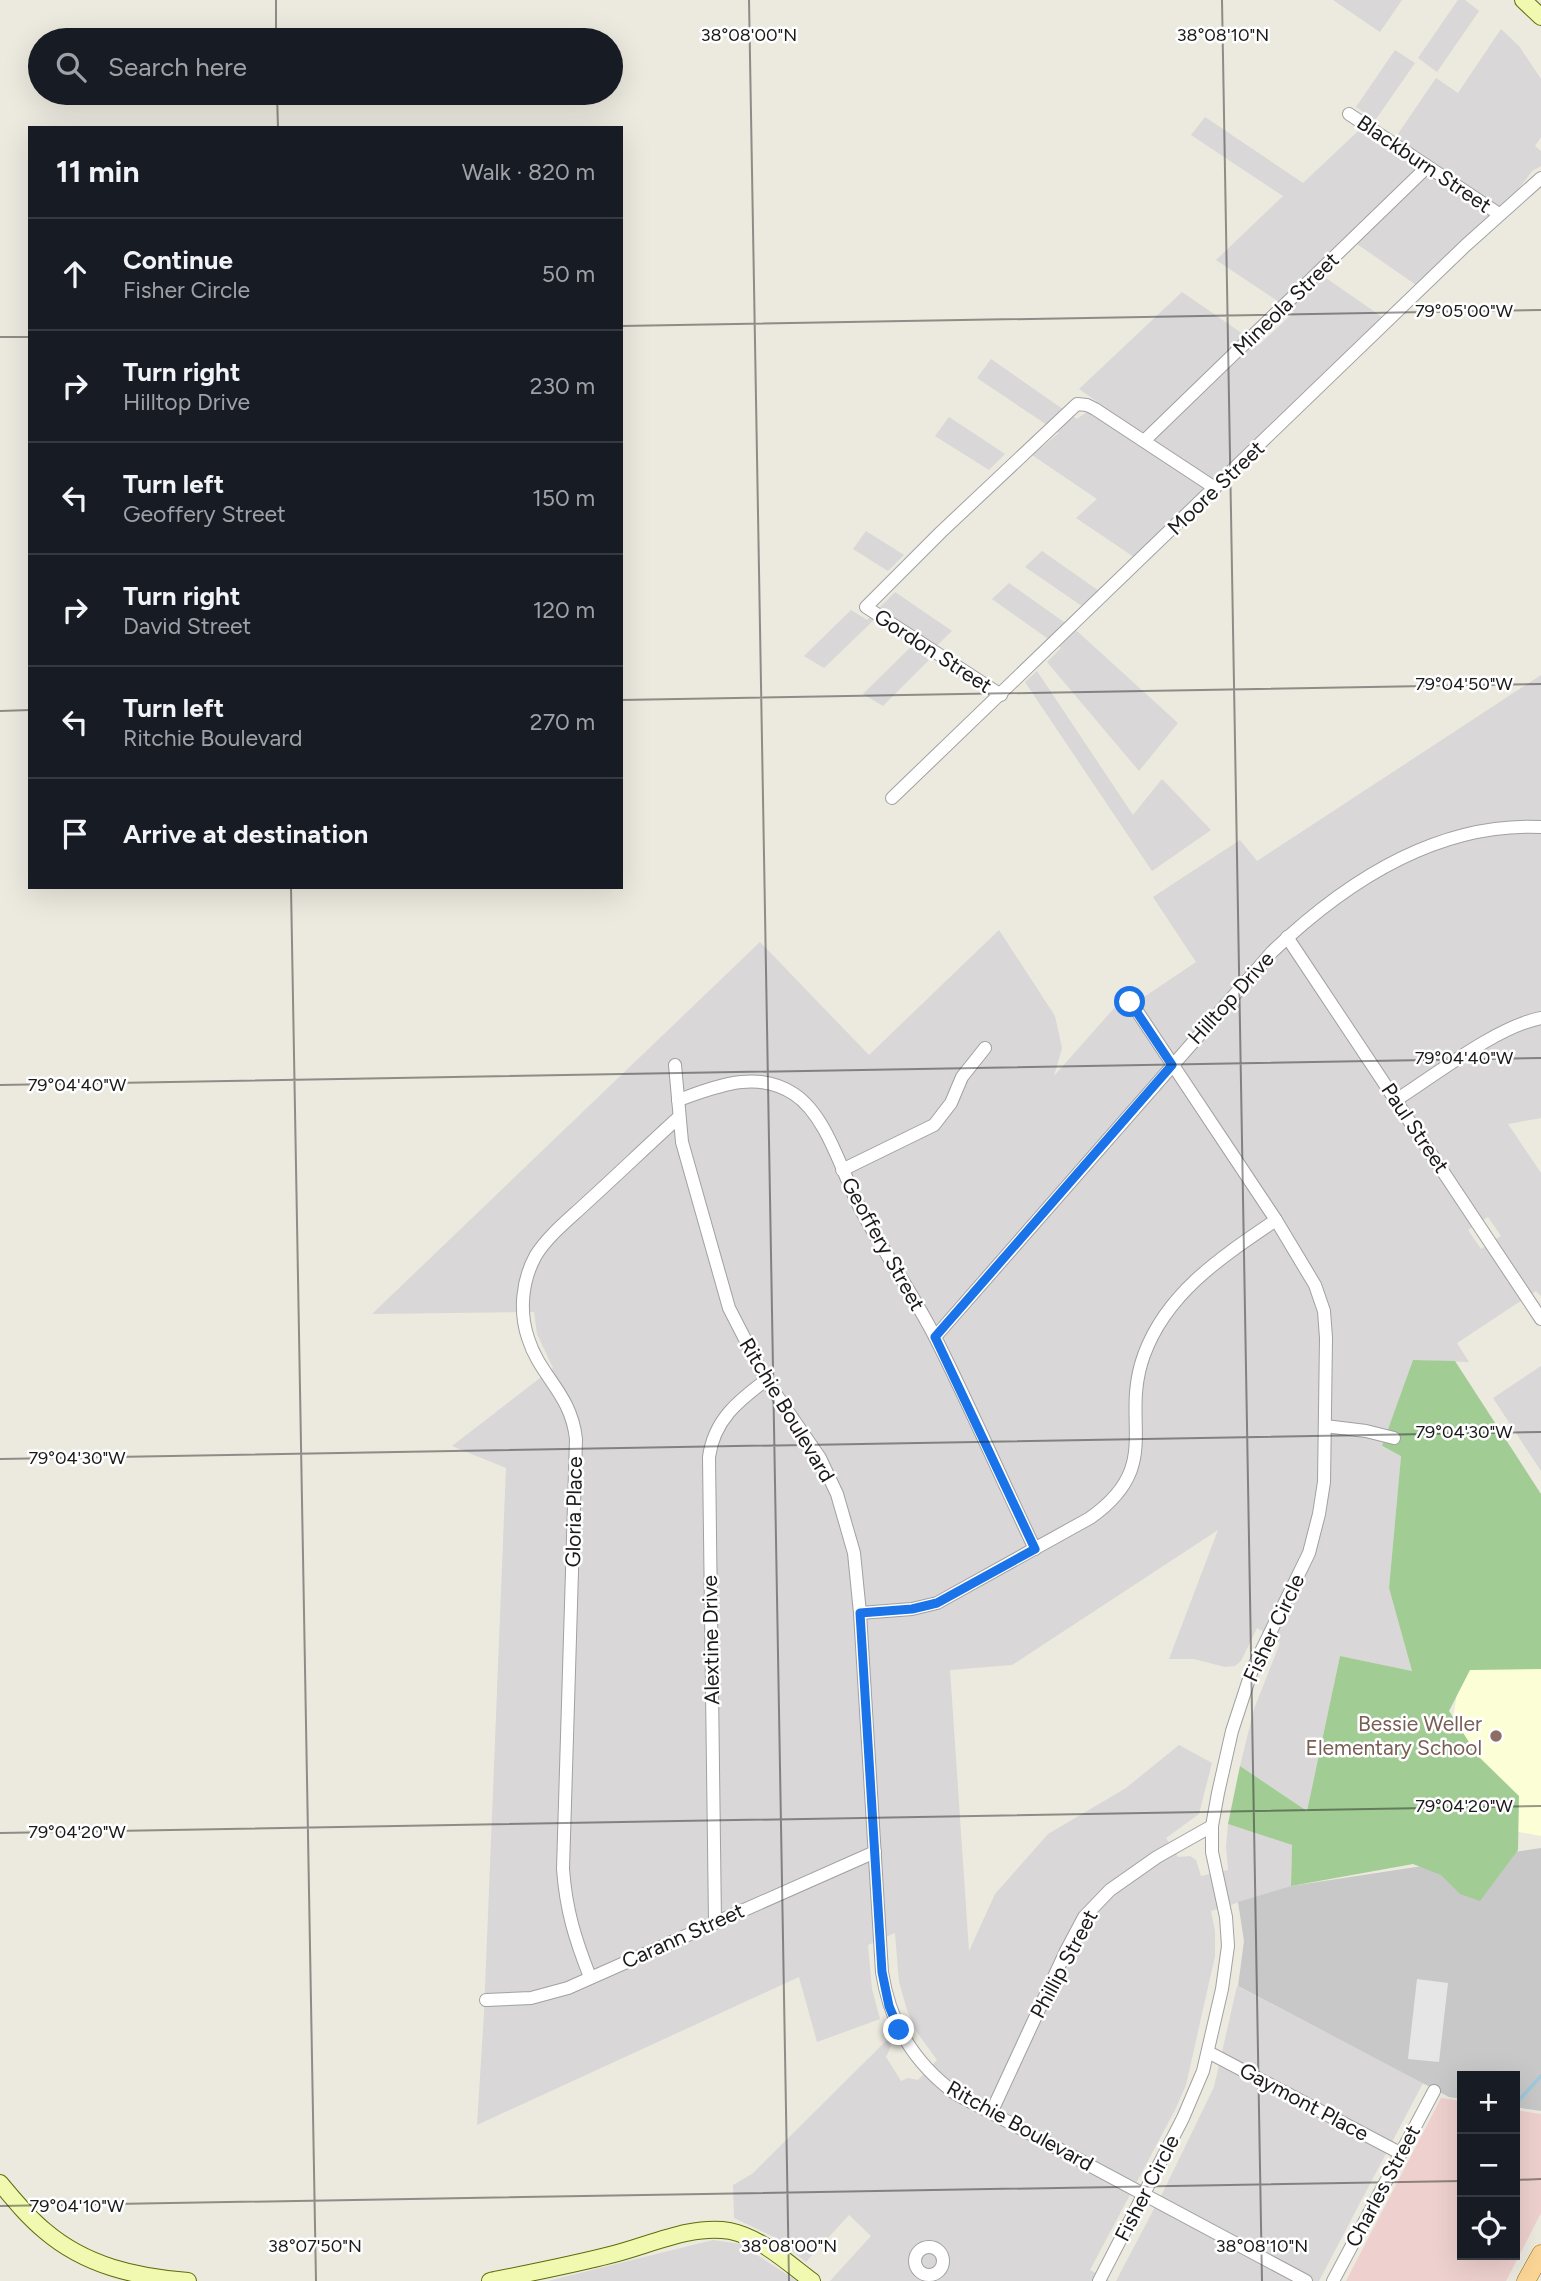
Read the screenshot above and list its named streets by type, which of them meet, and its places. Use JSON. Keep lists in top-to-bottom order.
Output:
{
  "streets": {
    "street": [
      "Blackburn Street",
      "Mineola Street",
      "Moore Street",
      "Gordon Street",
      "Hilltop Drive",
      "Paul Street",
      "Geoffery Street",
      "Ritchie Boulevard",
      "Gloria Place",
      "Fisher Circle",
      "Alextine Drive",
      "Carann Street",
      "Phillip Street",
      "Gaymont Place",
      "Charles Street"
    ]
  },
  "crossings": [
    ["Blackburn Street", "Mineola Street"],
    ["Blackburn Street", "Moore Street"],
    ["Mineola Street", "Gordon Street"],
    ["Moore Street", "Gordon Street"],
    ["Hilltop Drive", "Paul Street"],
    ["Hilltop Drive", "Geoffery Street"],
    ["Hilltop Drive", "Fisher Circle"],
    ["Geoffery Street", "Ritchie Boulevard"],
    ["Ritchie Boulevard", "Gloria Place"],
    ["Ritchie Boulevard", "Fisher Circle"],
    ["Ritchie Boulevard", "Alextine Drive"],
    ["Ritchie Boulevard", "Carann Street"],
    ["Ritchie Boulevard", "Phillip Street"],
    ["Gloria Place", "Carann Street"],
    ["Fisher Circle", "Phillip Street"],
    ["Fisher Circle", "Gaymont Place"],
    ["Alextine Drive", "Carann Street"],
    ["Gaymont Place", "Charles Street"]
  ],
  "places": ["Bessie Weller Elementary School"],
  "page": {
    "search": "Search here",
    "heading": ["11 min", "Walk · 820 m"],
    "list": [
      ["Continue", "Fisher Circle", "50 m"],
      ["Turn right", "Hilltop Drive", "230 m"],
      ["Turn left", "Geoffery Street", "150 m"],
      ["Turn right", "David Street", "120 m"],
      ["Turn left", "Ritchie Boulevard", "270 m"],
      "Arrive at destination"
    ],
    "map_buttons": ["+", "−"]
  },
  "coordinates": [
    "38°08'00\"N",
    "38°08'10\"N",
    "79°05'00\"W",
    "79°04'50\"W",
    "79°04'40\"W",
    "79°04'30\"W",
    "79°04'20\"W",
    "79°04'10\"W",
    "38°07'50\"N"
  ]
}
